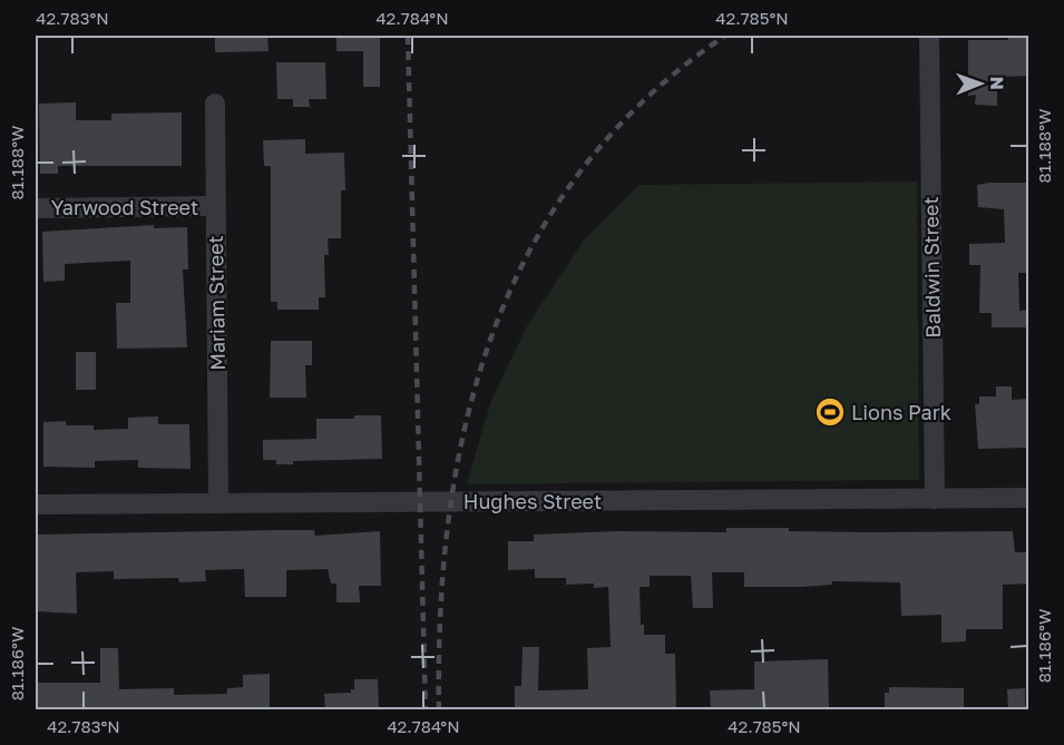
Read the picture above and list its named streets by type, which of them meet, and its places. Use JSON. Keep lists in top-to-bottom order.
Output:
{
  "streets": {
    "street": [
      "Yarwood Street",
      "Baldwin Street",
      "Mariam Street",
      "Hughes Street"
    ]
  },
  "crossings": [
    ["Yarwood Street", "Mariam Street"],
    ["Baldwin Street", "Hughes Street"],
    ["Mariam Street", "Hughes Street"]
  ],
  "places": {
    "sports": ["Lions Park"]
  },
  "north": "right",
  "coordinates": [
    "42.783°N",
    "42.784°N",
    "42.785°N",
    "81.188°W",
    "81.186°W"
  ]
}
